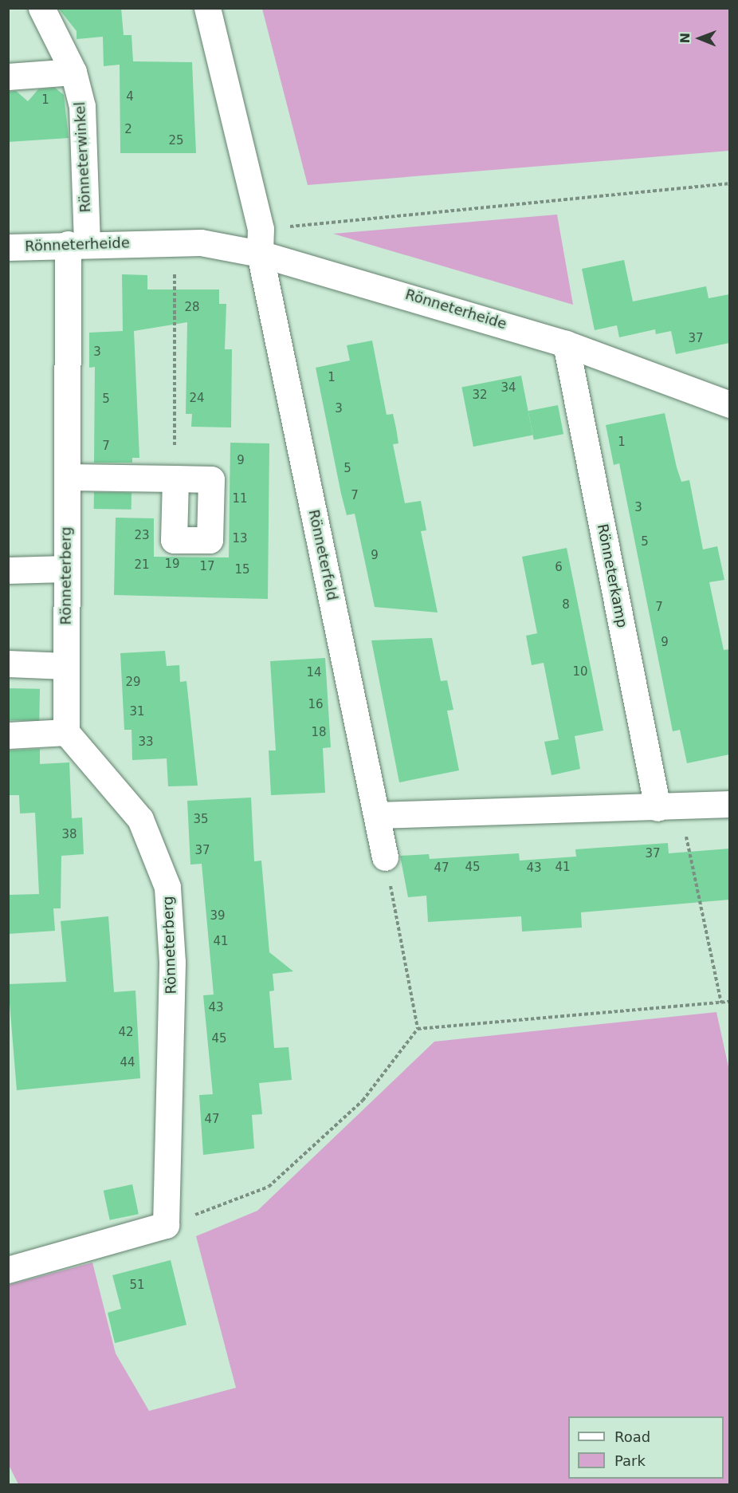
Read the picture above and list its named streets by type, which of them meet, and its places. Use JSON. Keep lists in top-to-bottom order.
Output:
{
  "streets": {
    "street": [
      "Rönneterwinkel",
      "Rönneterheide",
      "Rönneterfeld",
      "Rönneterberg",
      "Rönneterkamp"
    ]
  },
  "crossings": [
    ["Rönneterwinkel", "Rönneterheide"],
    ["Rönneterwinkel", "Rönneterberg"],
    ["Rönneterheide", "Rönneterfeld"],
    ["Rönneterheide", "Rönneterberg"],
    ["Rönneterheide", "Rönneterkamp"]
  ],
  "house_numbers": [
    "4",
    "1",
    "2",
    "25",
    "28",
    "37",
    "3",
    "1",
    "34",
    "32",
    "24",
    "5",
    "3",
    "1",
    "7",
    "9",
    "5",
    "7",
    "11",
    "3",
    "23",
    "13",
    "5",
    "9",
    "19",
    "21",
    "17",
    "6",
    "15",
    "8",
    "7",
    "9",
    "10",
    "14",
    "29",
    "16",
    "31",
    "18",
    "33",
    "35",
    "38",
    "37",
    "37",
    "45",
    "41",
    "47",
    "43",
    "39",
    "41",
    "43",
    "42",
    "45",
    "44",
    "47",
    "51"
  ],
  "legend": ["Road", "Park"],
  "north": "left"
}
